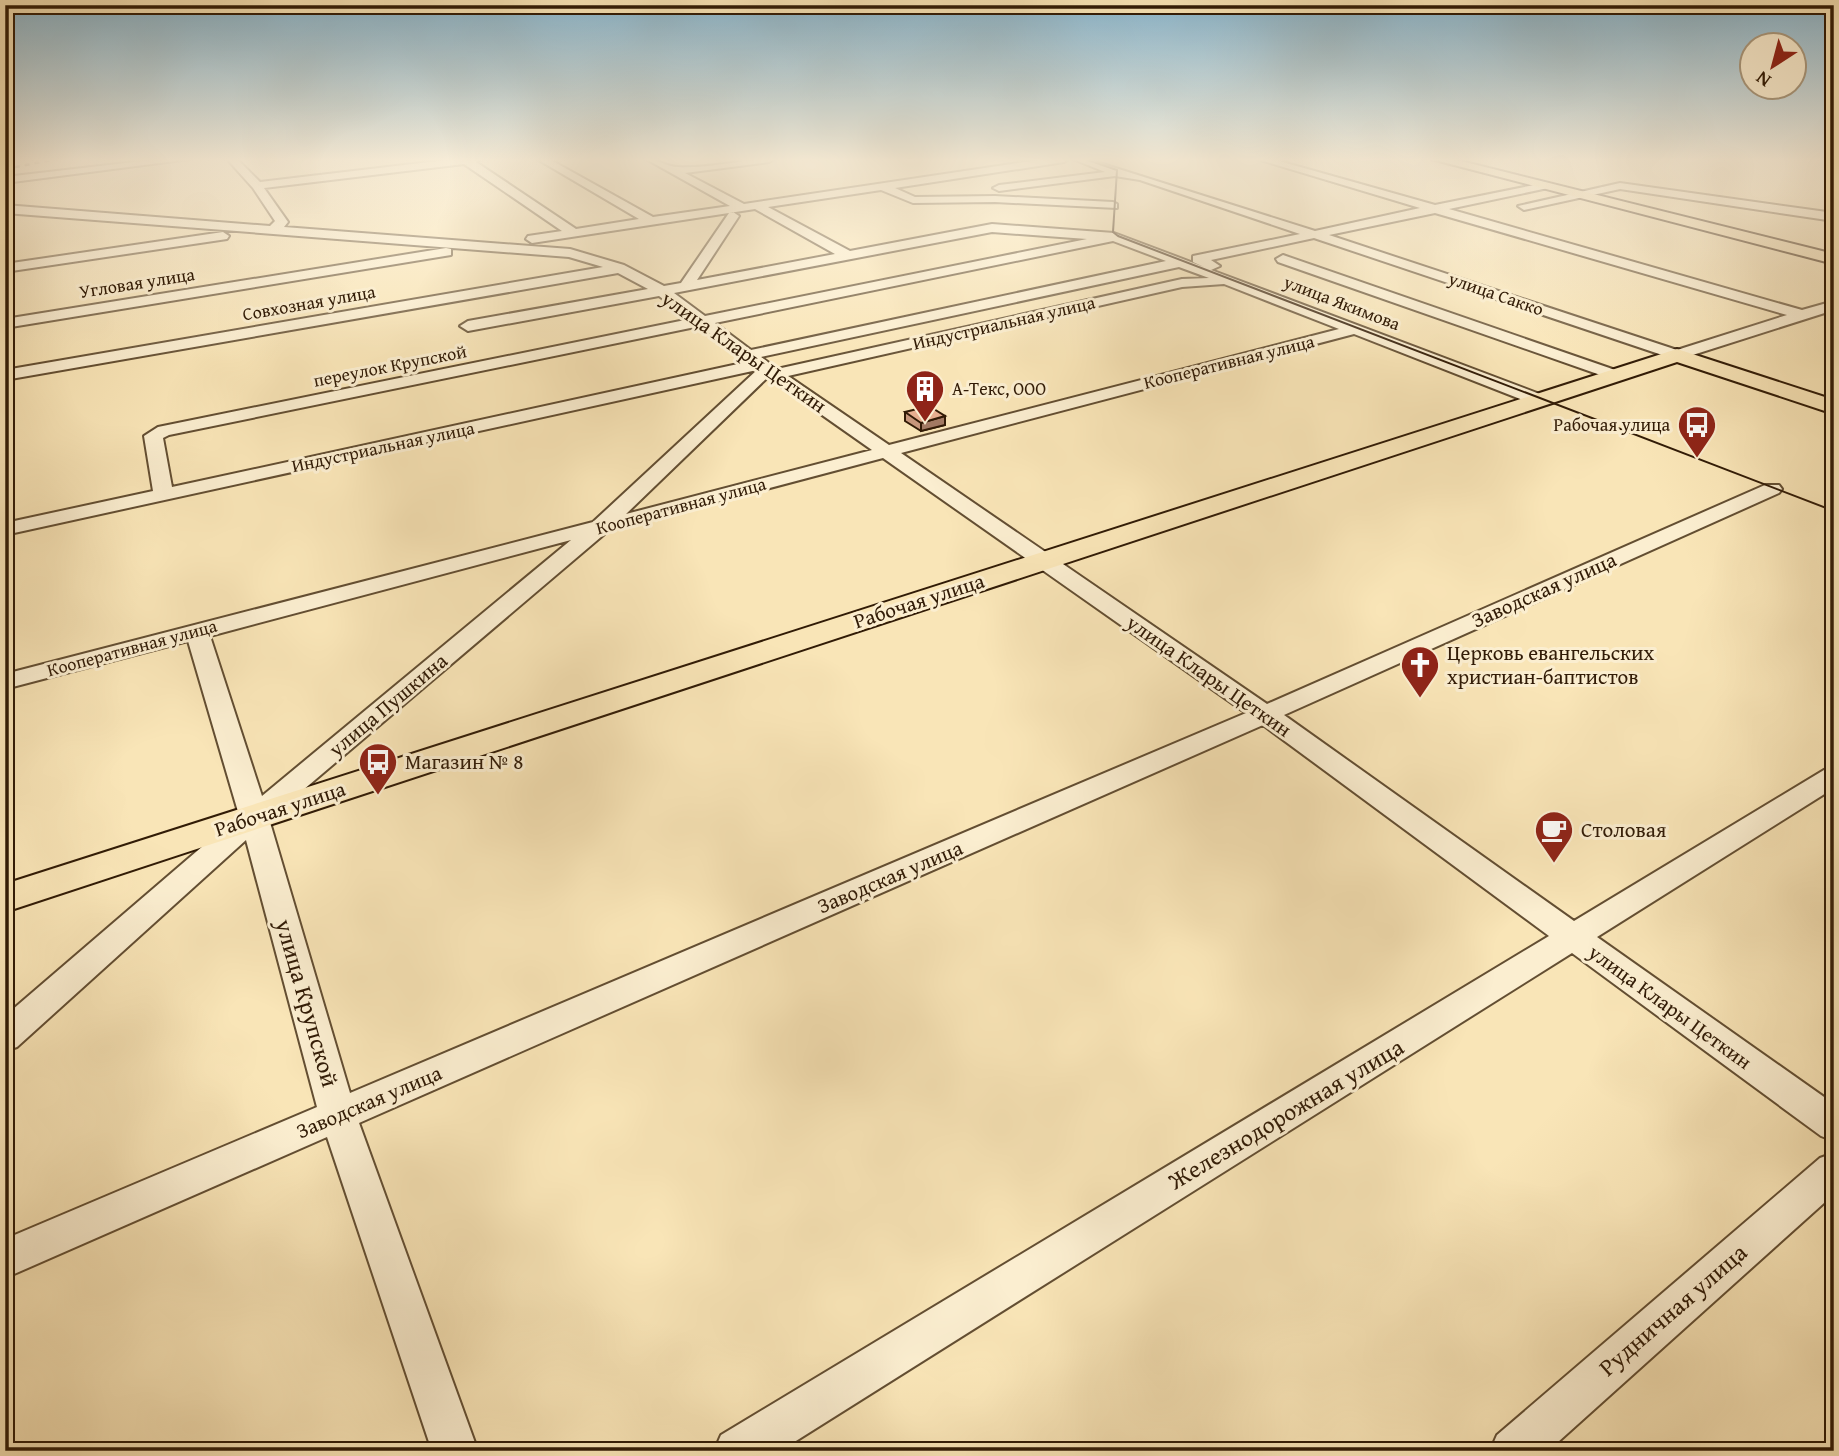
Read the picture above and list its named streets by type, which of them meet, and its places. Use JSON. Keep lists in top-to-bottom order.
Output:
{
  "streets": {
    "main road": ["улица Сакко", "Рабочая улица"],
    "street": [
      "Угловая улица",
      "Совхозная улица",
      "улица Якимова",
      "Индустриальная улица",
      "улица Клары Цеткин",
      "Кооперативная улица",
      "переулок Крупской",
      "Заводская улица",
      "улица Пушкина",
      "улица Крупской",
      "Железнодорожная улица",
      "Рудничная улица"
    ]
  },
  "crossings": [
    ["Угловая улица", "улица Клары Цеткин"],
    ["улица Сакко", "Рабочая улица"],
    ["Совхозная улица", "улица Клары Цеткин"],
    ["улица Якимова", "Индустриальная улица"],
    ["улица Якимова", "Кооперативная улица"],
    ["улица Якимова", "Рабочая улица"],
    ["Индустриальная улица", "улица Клары Цеткин"],
    ["Индустриальная улица", "переулок Крупской"],
    ["Индустриальная улица", "улица Пушкина"],
    ["улица Клары Цеткин", "Кооперативная улица"],
    ["улица Клары Цеткин", "переулок Крупской"],
    ["улица Клары Цеткин", "Заводская улица"],
    ["улица Клары Цеткин", "Рабочая улица"],
    ["улица Клары Цеткин", "улица Пушкина"],
    ["улица Клары Цеткин", "Железнодорожная улица"],
    ["Кооперативная улица", "улица Пушкина"],
    ["Кооперативная улица", "улица Крупской"],
    ["Заводская улица", "улица Крупской"],
    ["Рабочая улица", "улица Пушкина"],
    ["Рабочая улица", "улица Крупской"],
    ["улица Пушкина", "улица Крупской"]
  ],
  "places": {
    "building": ["А-Текс, ООО"],
    "bus stop": ["Рабочая улица", "Магазин № 8"],
    "church": ["Церковь евангельских христиан-баптистов"],
    "cafe": ["Столовая"]
  },
  "north": "bottom left"
}
